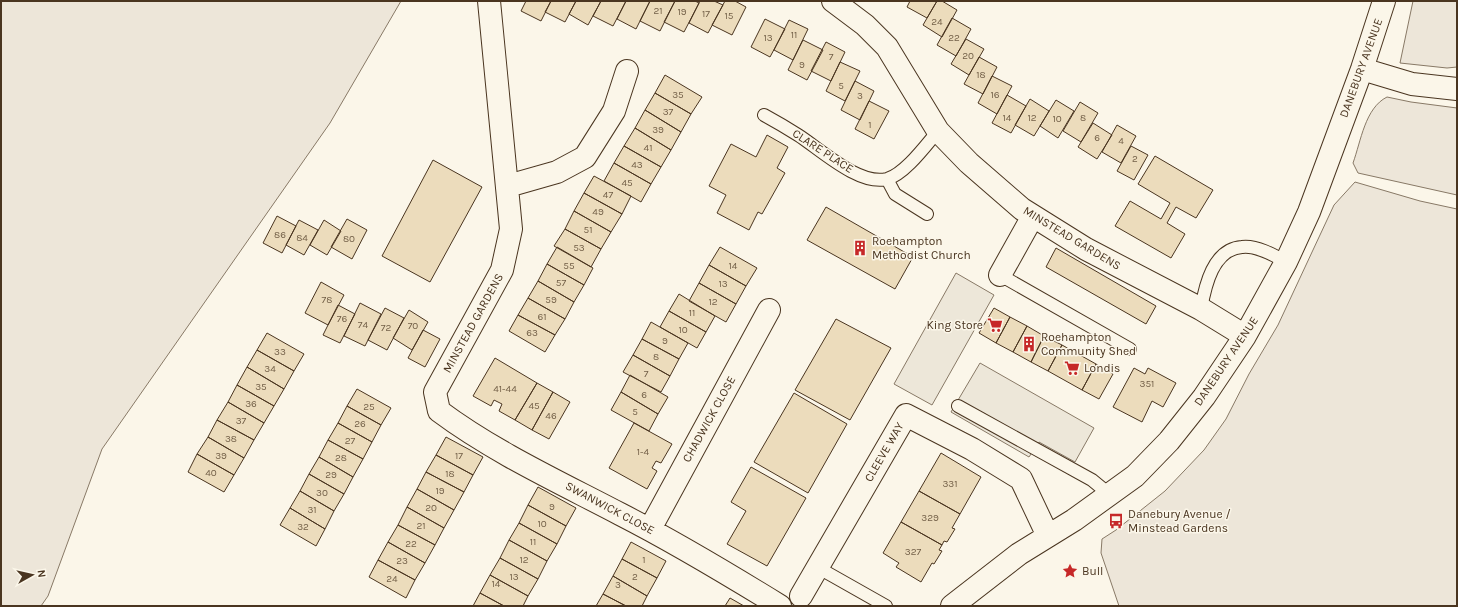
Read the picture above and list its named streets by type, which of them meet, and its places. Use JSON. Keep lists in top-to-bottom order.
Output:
{
  "streets": {
    "street": [
      "DANEBURY AVENUE",
      "MINSTEAD GARDENS",
      "CHADWICK CLOSE",
      "CLEEVE WAY",
      "SWANWICK CLOSE"
    ],
    "lane": ["CLARE PLACE"]
  },
  "crossings": [
    ["DANEBURY AVENUE", "MINSTEAD GARDENS"],
    ["DANEBURY AVENUE", "CLEEVE WAY"],
    ["MINSTEAD GARDENS", "SWANWICK CLOSE"],
    ["CHADWICK CLOSE", "SWANWICK CLOSE"]
  ],
  "places": {
    "building": ["Roehampton Methodist Church", "Roehampton Community Shed"],
    "supermarket": ["King Store", "Londis"],
    "bus stop": ["Danebury Avenue / Minstead Gardens"],
    "place": ["Bull"]
  },
  "house_numbers": [
    "21",
    "19",
    "17",
    "15",
    "24",
    "11",
    "13",
    "22",
    "20",
    "7",
    "9",
    "18",
    "5",
    "35",
    "16",
    "3",
    "37",
    "14",
    "12",
    "8",
    "10",
    "1",
    "39",
    "6",
    "4",
    "41",
    "2",
    "43",
    "45",
    "47",
    "49",
    "51",
    "86",
    "84",
    "80",
    "53",
    "55",
    "14",
    "57",
    "13",
    "78",
    "59",
    "12",
    "11",
    "61",
    "76",
    "74",
    "70",
    "72",
    "10",
    "63",
    "9",
    "33",
    "8",
    "34",
    "7",
    "351",
    "35",
    "41-44",
    "6",
    "36",
    "45",
    "25",
    "5",
    "46",
    "37",
    "26",
    "38",
    "27",
    "1-4",
    "39",
    "17",
    "28",
    "40",
    "18",
    "29",
    "331",
    "19",
    "30",
    "9",
    "20",
    "31",
    "329",
    "10",
    "21",
    "32",
    "11",
    "22",
    "327",
    "12",
    "1",
    "23",
    "13",
    "2",
    "24",
    "14",
    "3"
  ],
  "north": "right"
}
